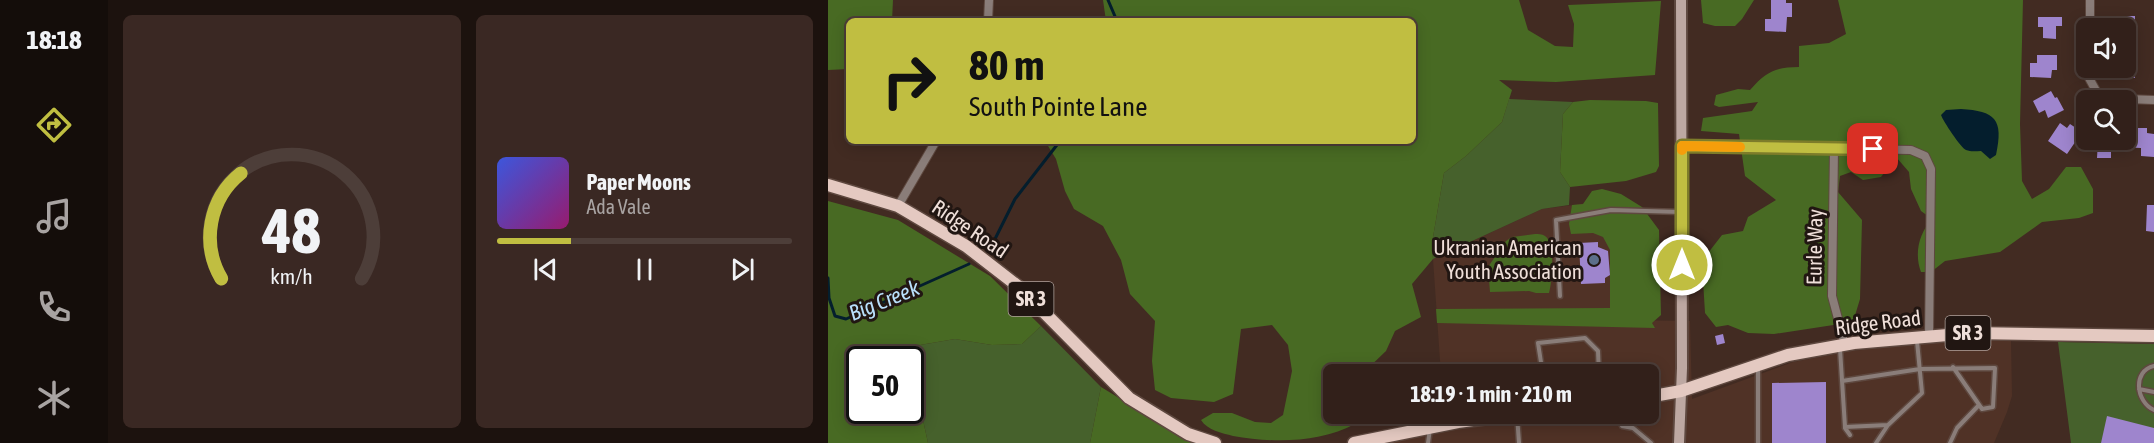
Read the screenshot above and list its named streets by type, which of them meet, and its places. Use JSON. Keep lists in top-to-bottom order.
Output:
{
  "streets": {
    "main road": ["Ridge Road", "SR 3"],
    "street": ["Eurle Way"]
  },
  "crossings": [
    ["Ridge Road", "Eurle Way"]
  ],
  "water": ["Big Creek"],
  "places": ["Ukranian American Youth Association"],
  "page": {
    "tabs": "18:18",
    "turn": ["80 m", "South Pointe Lane"],
    "song": ["Paper Moons", "Ada Vale"],
    "limit": "50",
    "trip": "18:19 · 1 min · 210 m",
    "gauge": ["48", "km/h"]
  }
}
